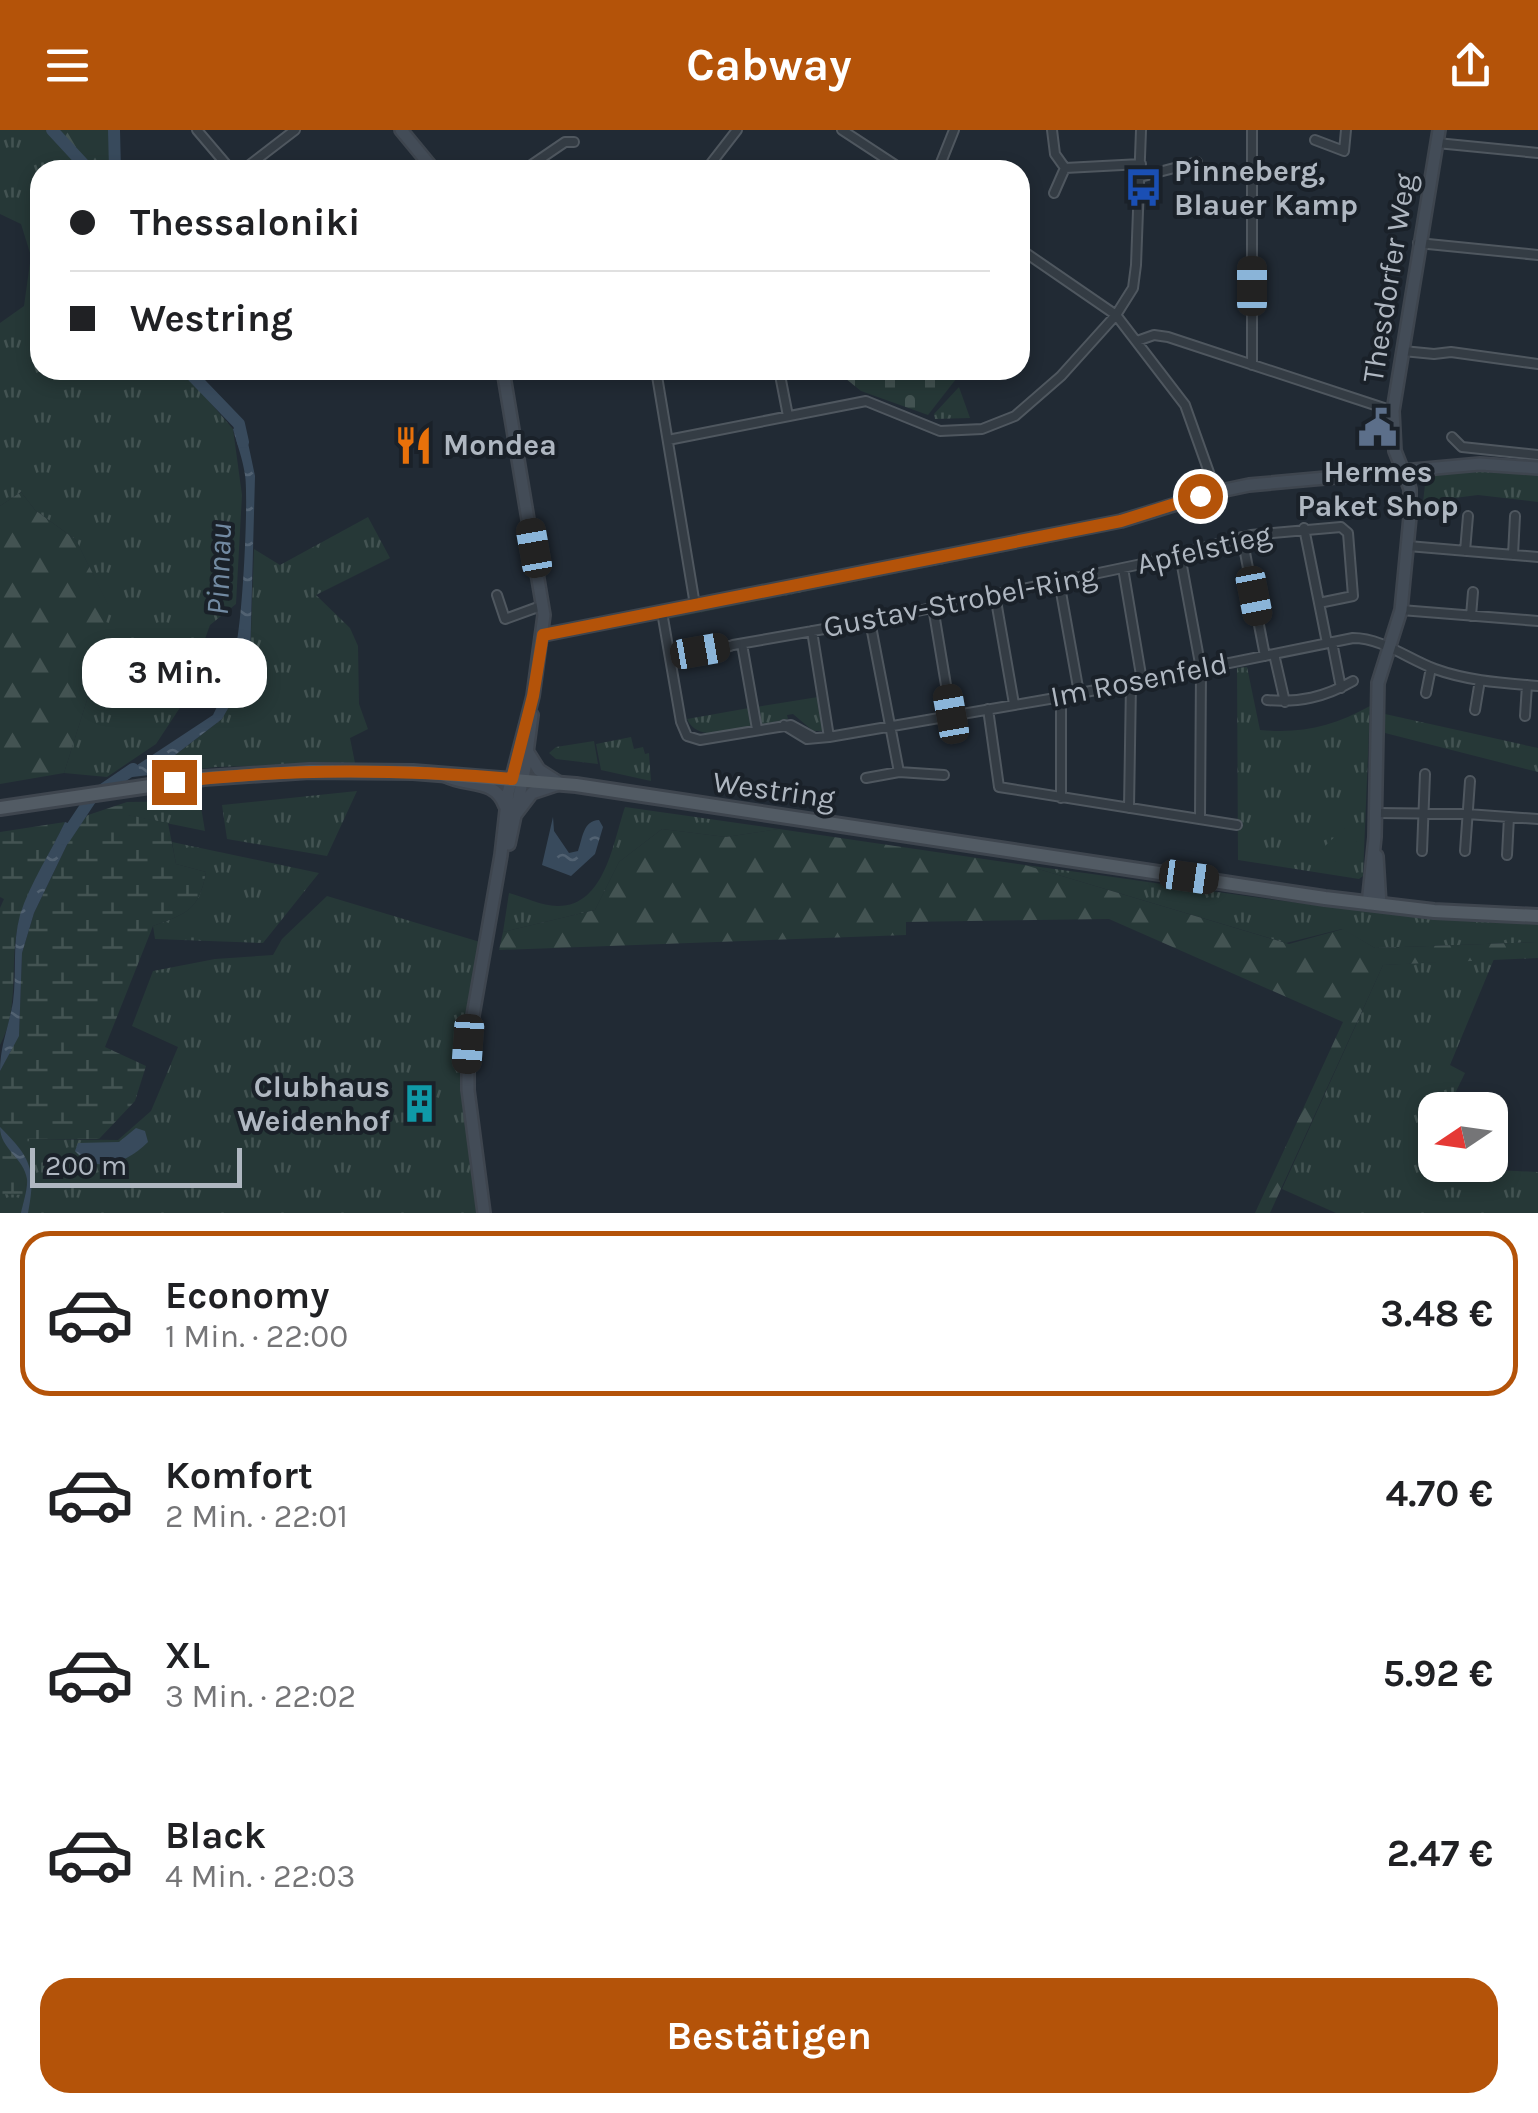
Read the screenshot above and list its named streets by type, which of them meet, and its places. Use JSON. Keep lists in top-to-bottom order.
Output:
{
  "streets": {
    "main road": ["Thesdorfer Weg", "Westring"],
    "street": ["Apfelstieg", "Gustav-Strobel-Ring", "Im Rosenfeld"]
  },
  "crossings": [
    ["Thesdorfer Weg", "Im Rosenfeld"],
    ["Thesdorfer Weg", "Westring"],
    ["Apfelstieg", "Gustav-Strobel-Ring"],
    ["Gustav-Strobel-Ring", "Im Rosenfeld"]
  ],
  "water": ["Pinnau"],
  "places": {
    "bus stop": ["Pinneberg, Blauer Kamp"],
    "public building": ["Hermes Paket Shop"],
    "restaurant": ["Mondea"],
    "building": ["Clubhaus Weidenhof"]
  },
  "scale_bar": "200 m",
  "north": "left",
  "page": {
    "header": "Cabway",
    "banner": ["Thessaloniki", "Westring"],
    "bubble": "3 Min.",
    "scale": "200 m",
    "list": [
      {
        "name": "Economy",
        "note": "1 Min. · 22:00",
        "value": "3.48 €"
      },
      {
        "name": "Komfort",
        "note": "2 Min. · 22:01",
        "value": "4.70 €"
      },
      {
        "name": "XL",
        "note": "3 Min. · 22:02",
        "value": "5.92 €"
      },
      {
        "name": "Black",
        "note": "4 Min. · 22:03",
        "value": "2.47 €"
      }
    ],
    "buttons": "Bestätigen"
  }
}
